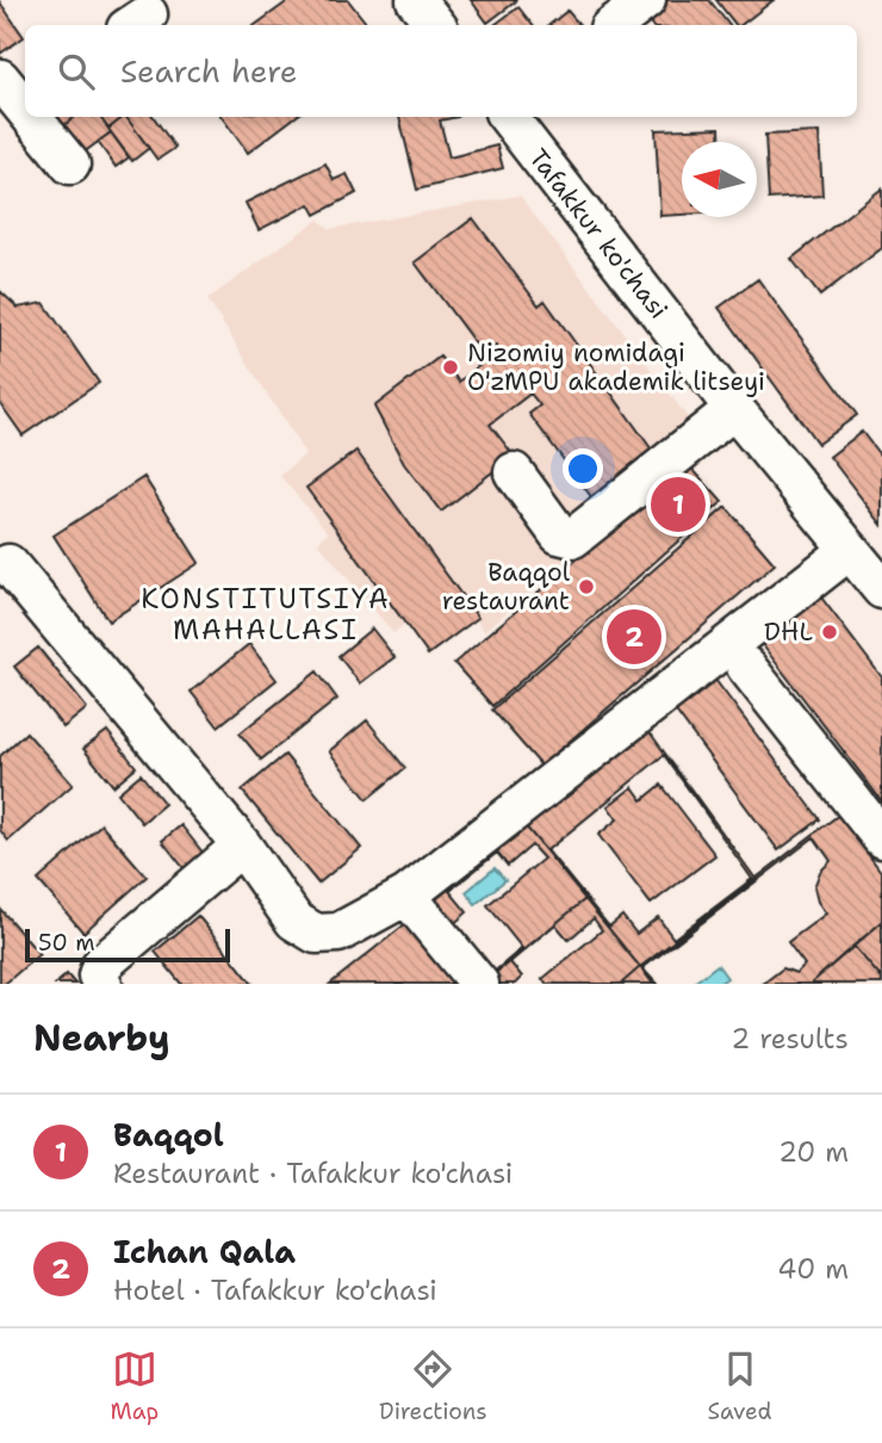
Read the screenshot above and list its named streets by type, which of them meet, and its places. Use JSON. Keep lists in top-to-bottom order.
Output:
{
  "streets": {
    "street": ["Tafakkur ko'chasi"]
  },
  "districts": ["KONSTITUTSIYA MAHALLASI"],
  "places": ["Nizomiy nomidagi O'zMPU akademik litseyi", "Baqqol restaurant", "DHL"],
  "scale_bar": "50 m",
  "north": "left",
  "page": {
    "search": "Search here",
    "pins": ["1", "2"],
    "scale": "50 m",
    "heading": ["Nearby", "2 results"],
    "list": [
      {
        "mark": "1",
        "name": "Baqqol",
        "note": "Restaurant · Tafakkur ko'chasi",
        "value": "20 m"
      },
      {
        "mark": "2",
        "name": "Ichan Qala",
        "note": "Hotel · Tafakkur ko'chasi",
        "value": "40 m"
      }
    ],
    "nav": ["Map", "Directions", "Saved"]
  }
}
